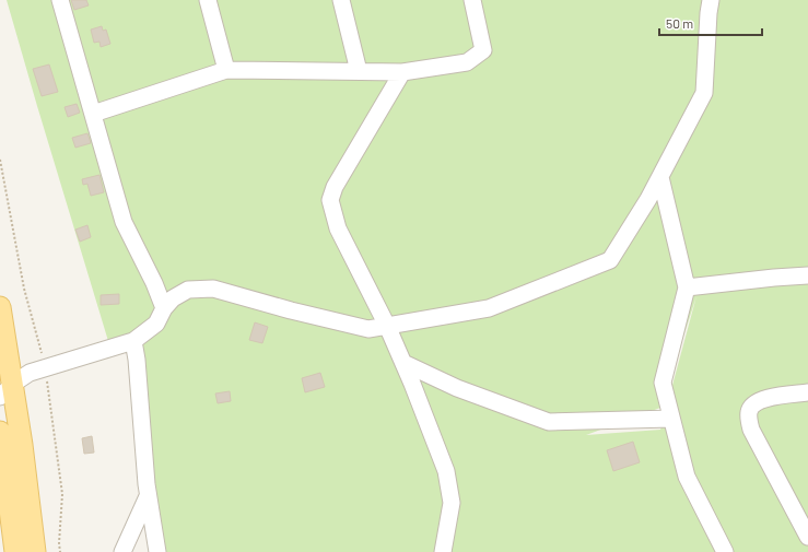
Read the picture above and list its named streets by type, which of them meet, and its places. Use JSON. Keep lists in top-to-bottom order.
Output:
{
  "scale_bar": "50 m"
}
